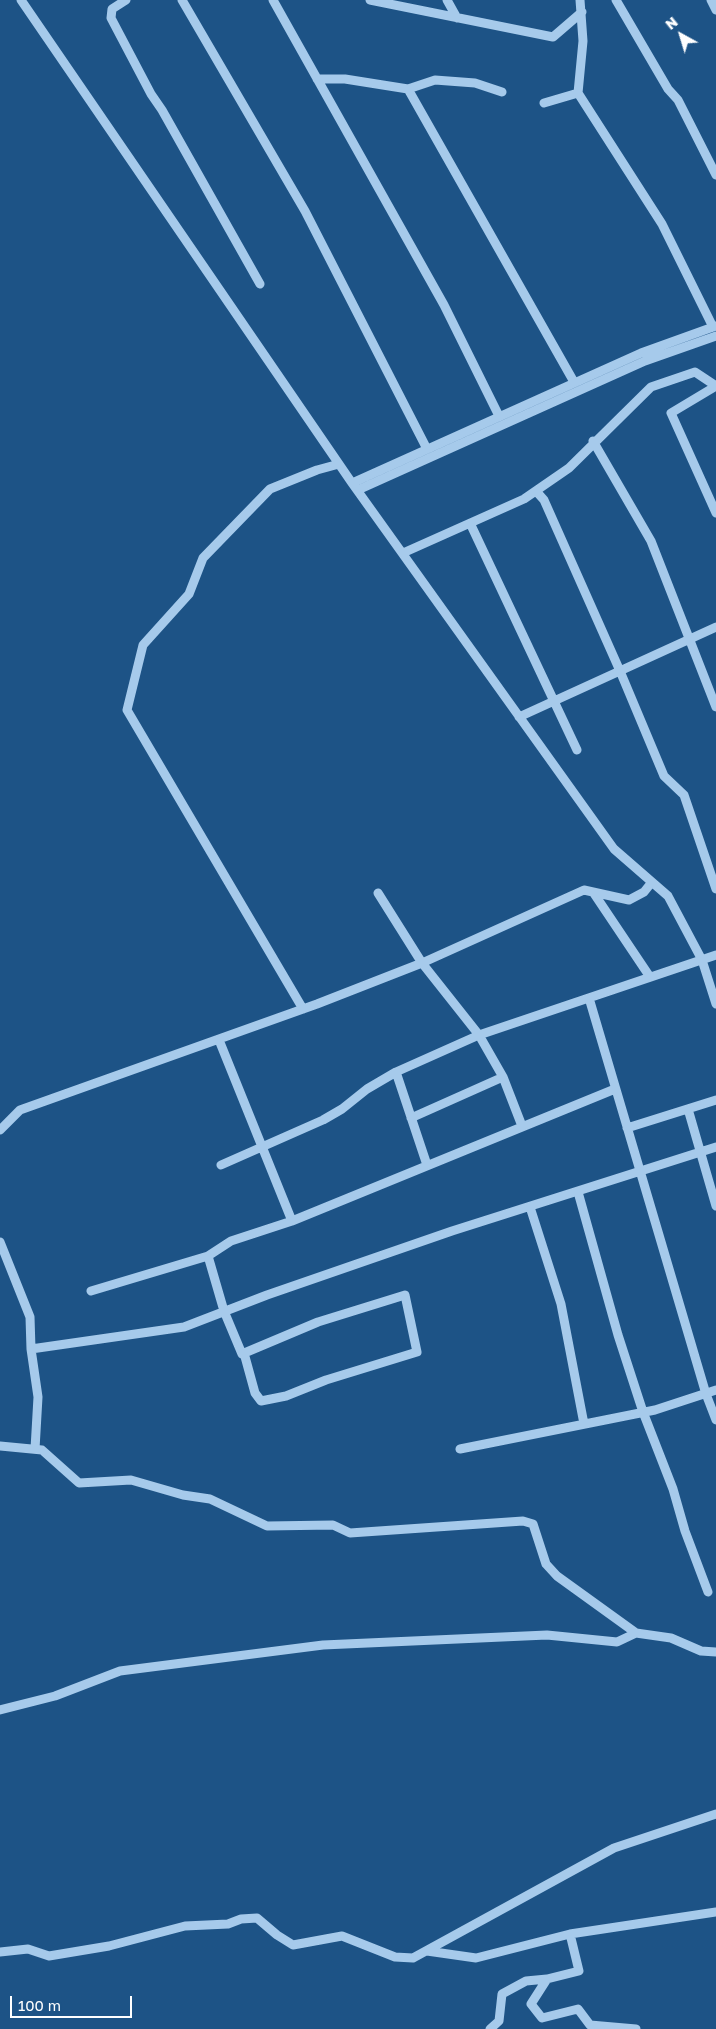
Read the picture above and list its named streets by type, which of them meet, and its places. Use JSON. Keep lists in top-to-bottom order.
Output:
{
  "scale_bar": "100 m",
  "north": "top left"
}
